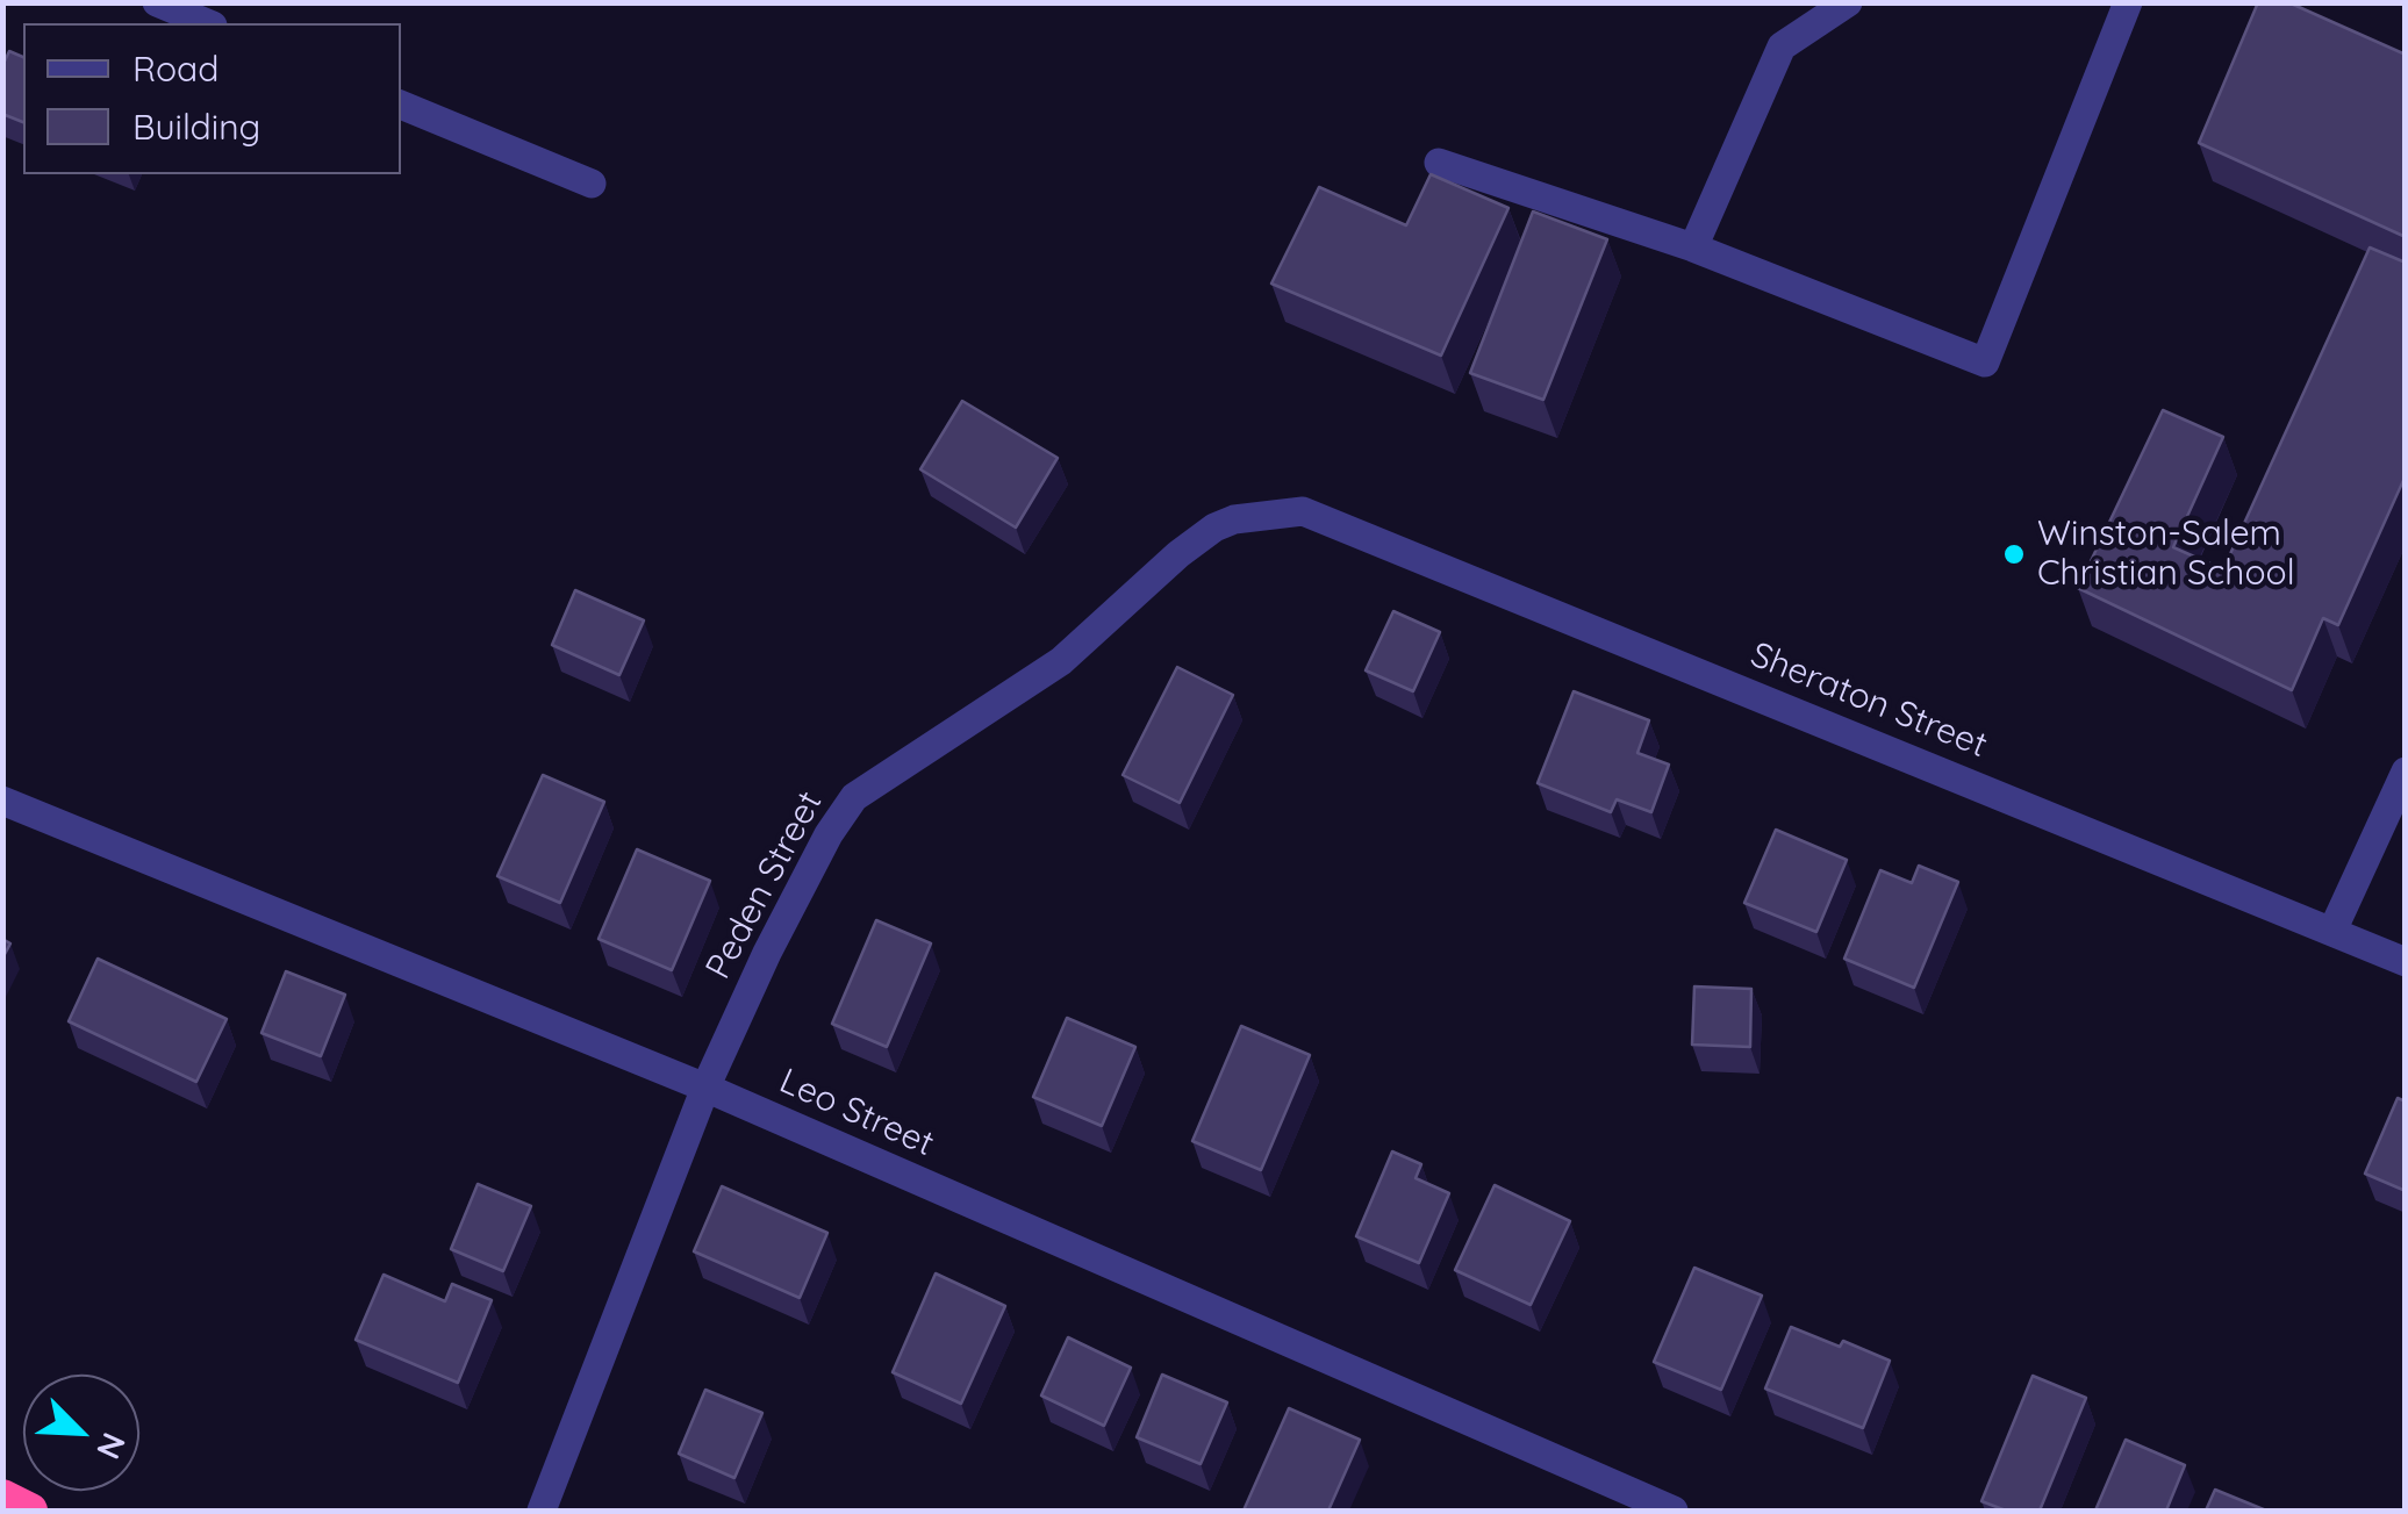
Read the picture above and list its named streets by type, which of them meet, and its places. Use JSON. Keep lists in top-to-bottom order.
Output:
{
  "streets": {
    "street": ["Sheraton Street", "Peden Street", "Leo Street"]
  },
  "crossings": [
    ["Sheraton Street", "Peden Street"],
    ["Peden Street", "Leo Street"]
  ],
  "places": ["Winston-Salem Christian School"],
  "legend": ["Road", "Building"],
  "north": "bottom right"
}
